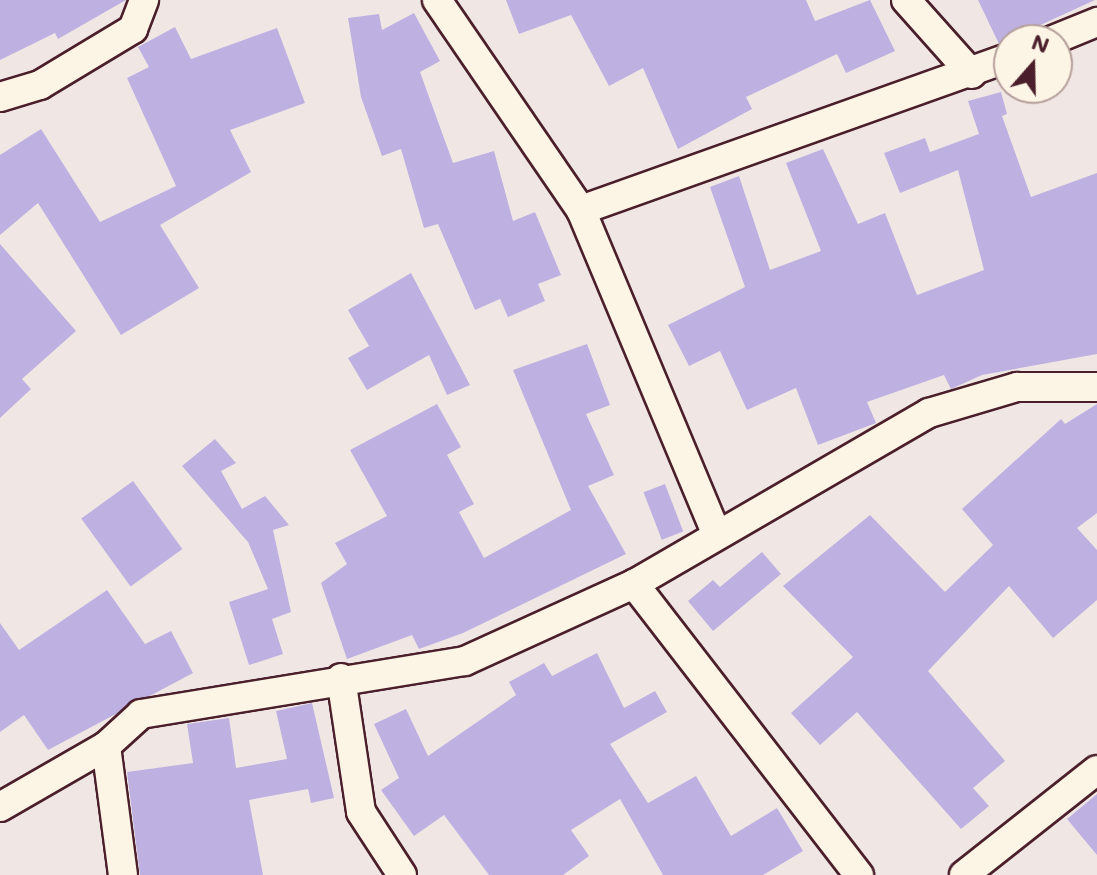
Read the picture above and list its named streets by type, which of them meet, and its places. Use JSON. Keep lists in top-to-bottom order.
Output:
{
  "north": "top"
}
